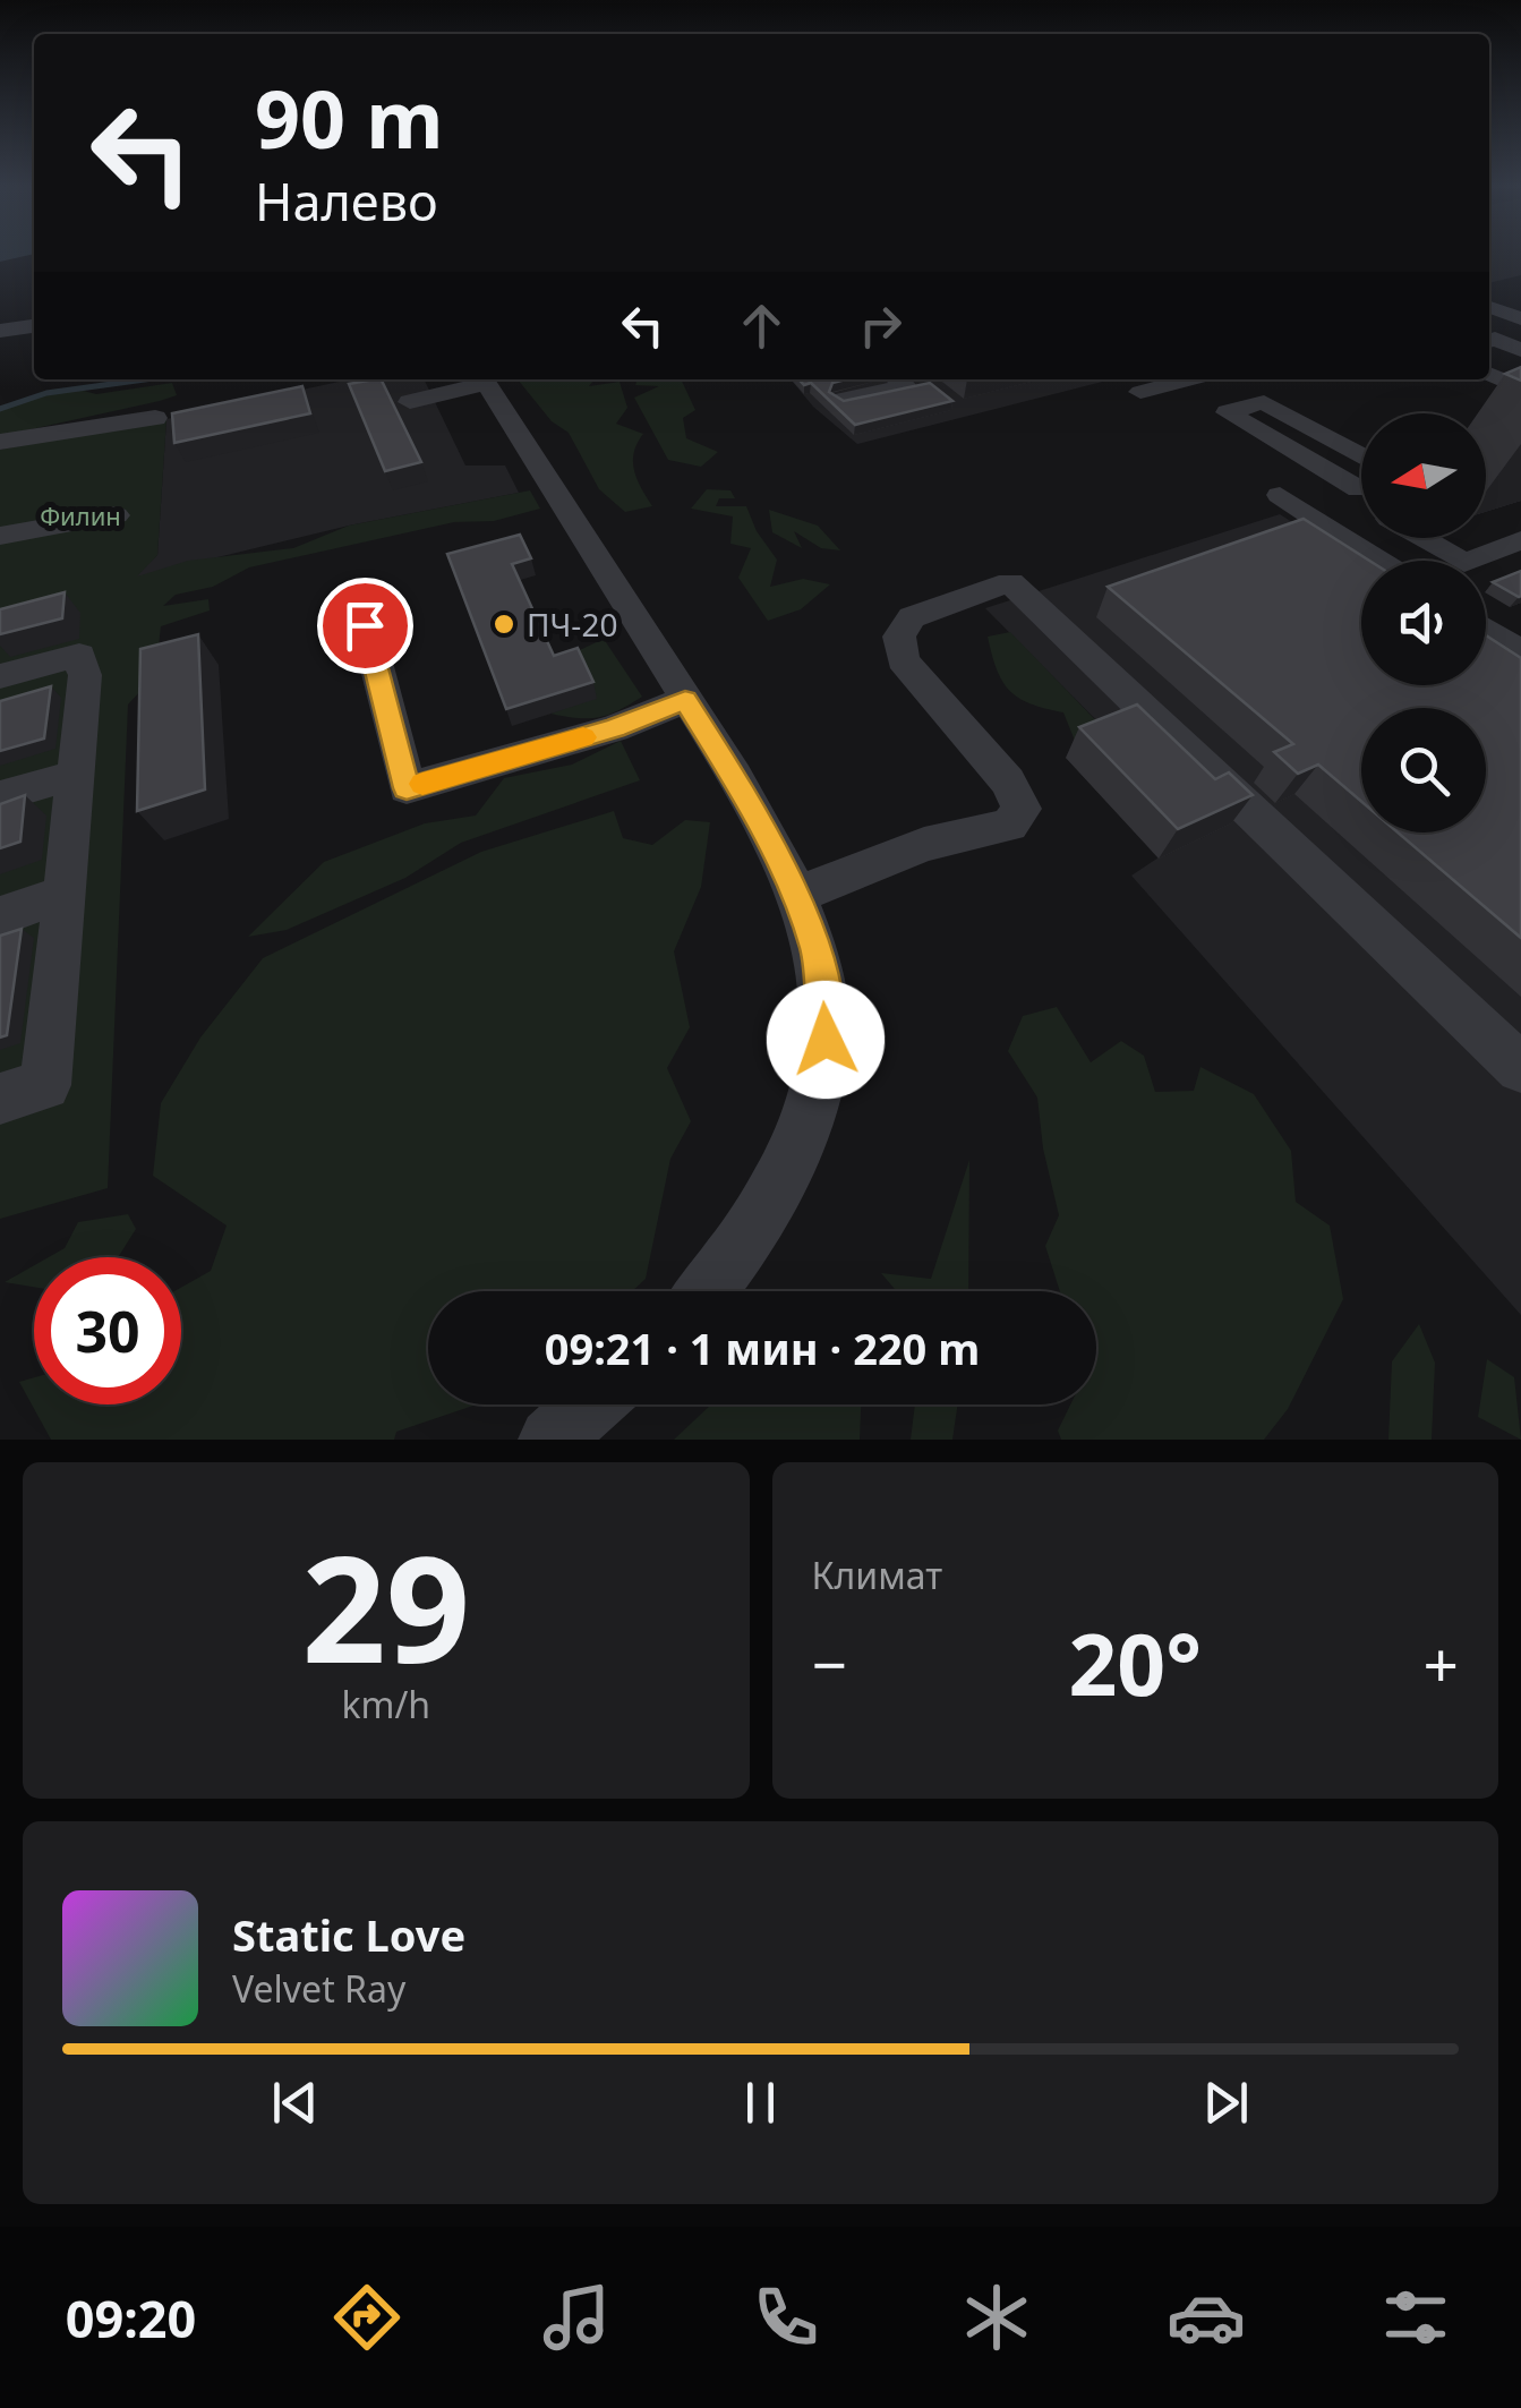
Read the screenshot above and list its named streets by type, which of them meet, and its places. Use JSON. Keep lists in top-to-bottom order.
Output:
{
  "parks": ["Филин"],
  "places": ["ПЧ-20"],
  "north": "left",
  "page": {
    "turn": ["90 m", "Налево"],
    "limit": "30",
    "trip": "09:21 · 1 мин · 220 m",
    "tile": [
      ["29", "km/h"],
      "Климат"
    ],
    "heat": ["−", "20°", "+"],
    "song": ["Static Love", "Velvet Ray"],
    "tabs": "09:20"
  }
}
